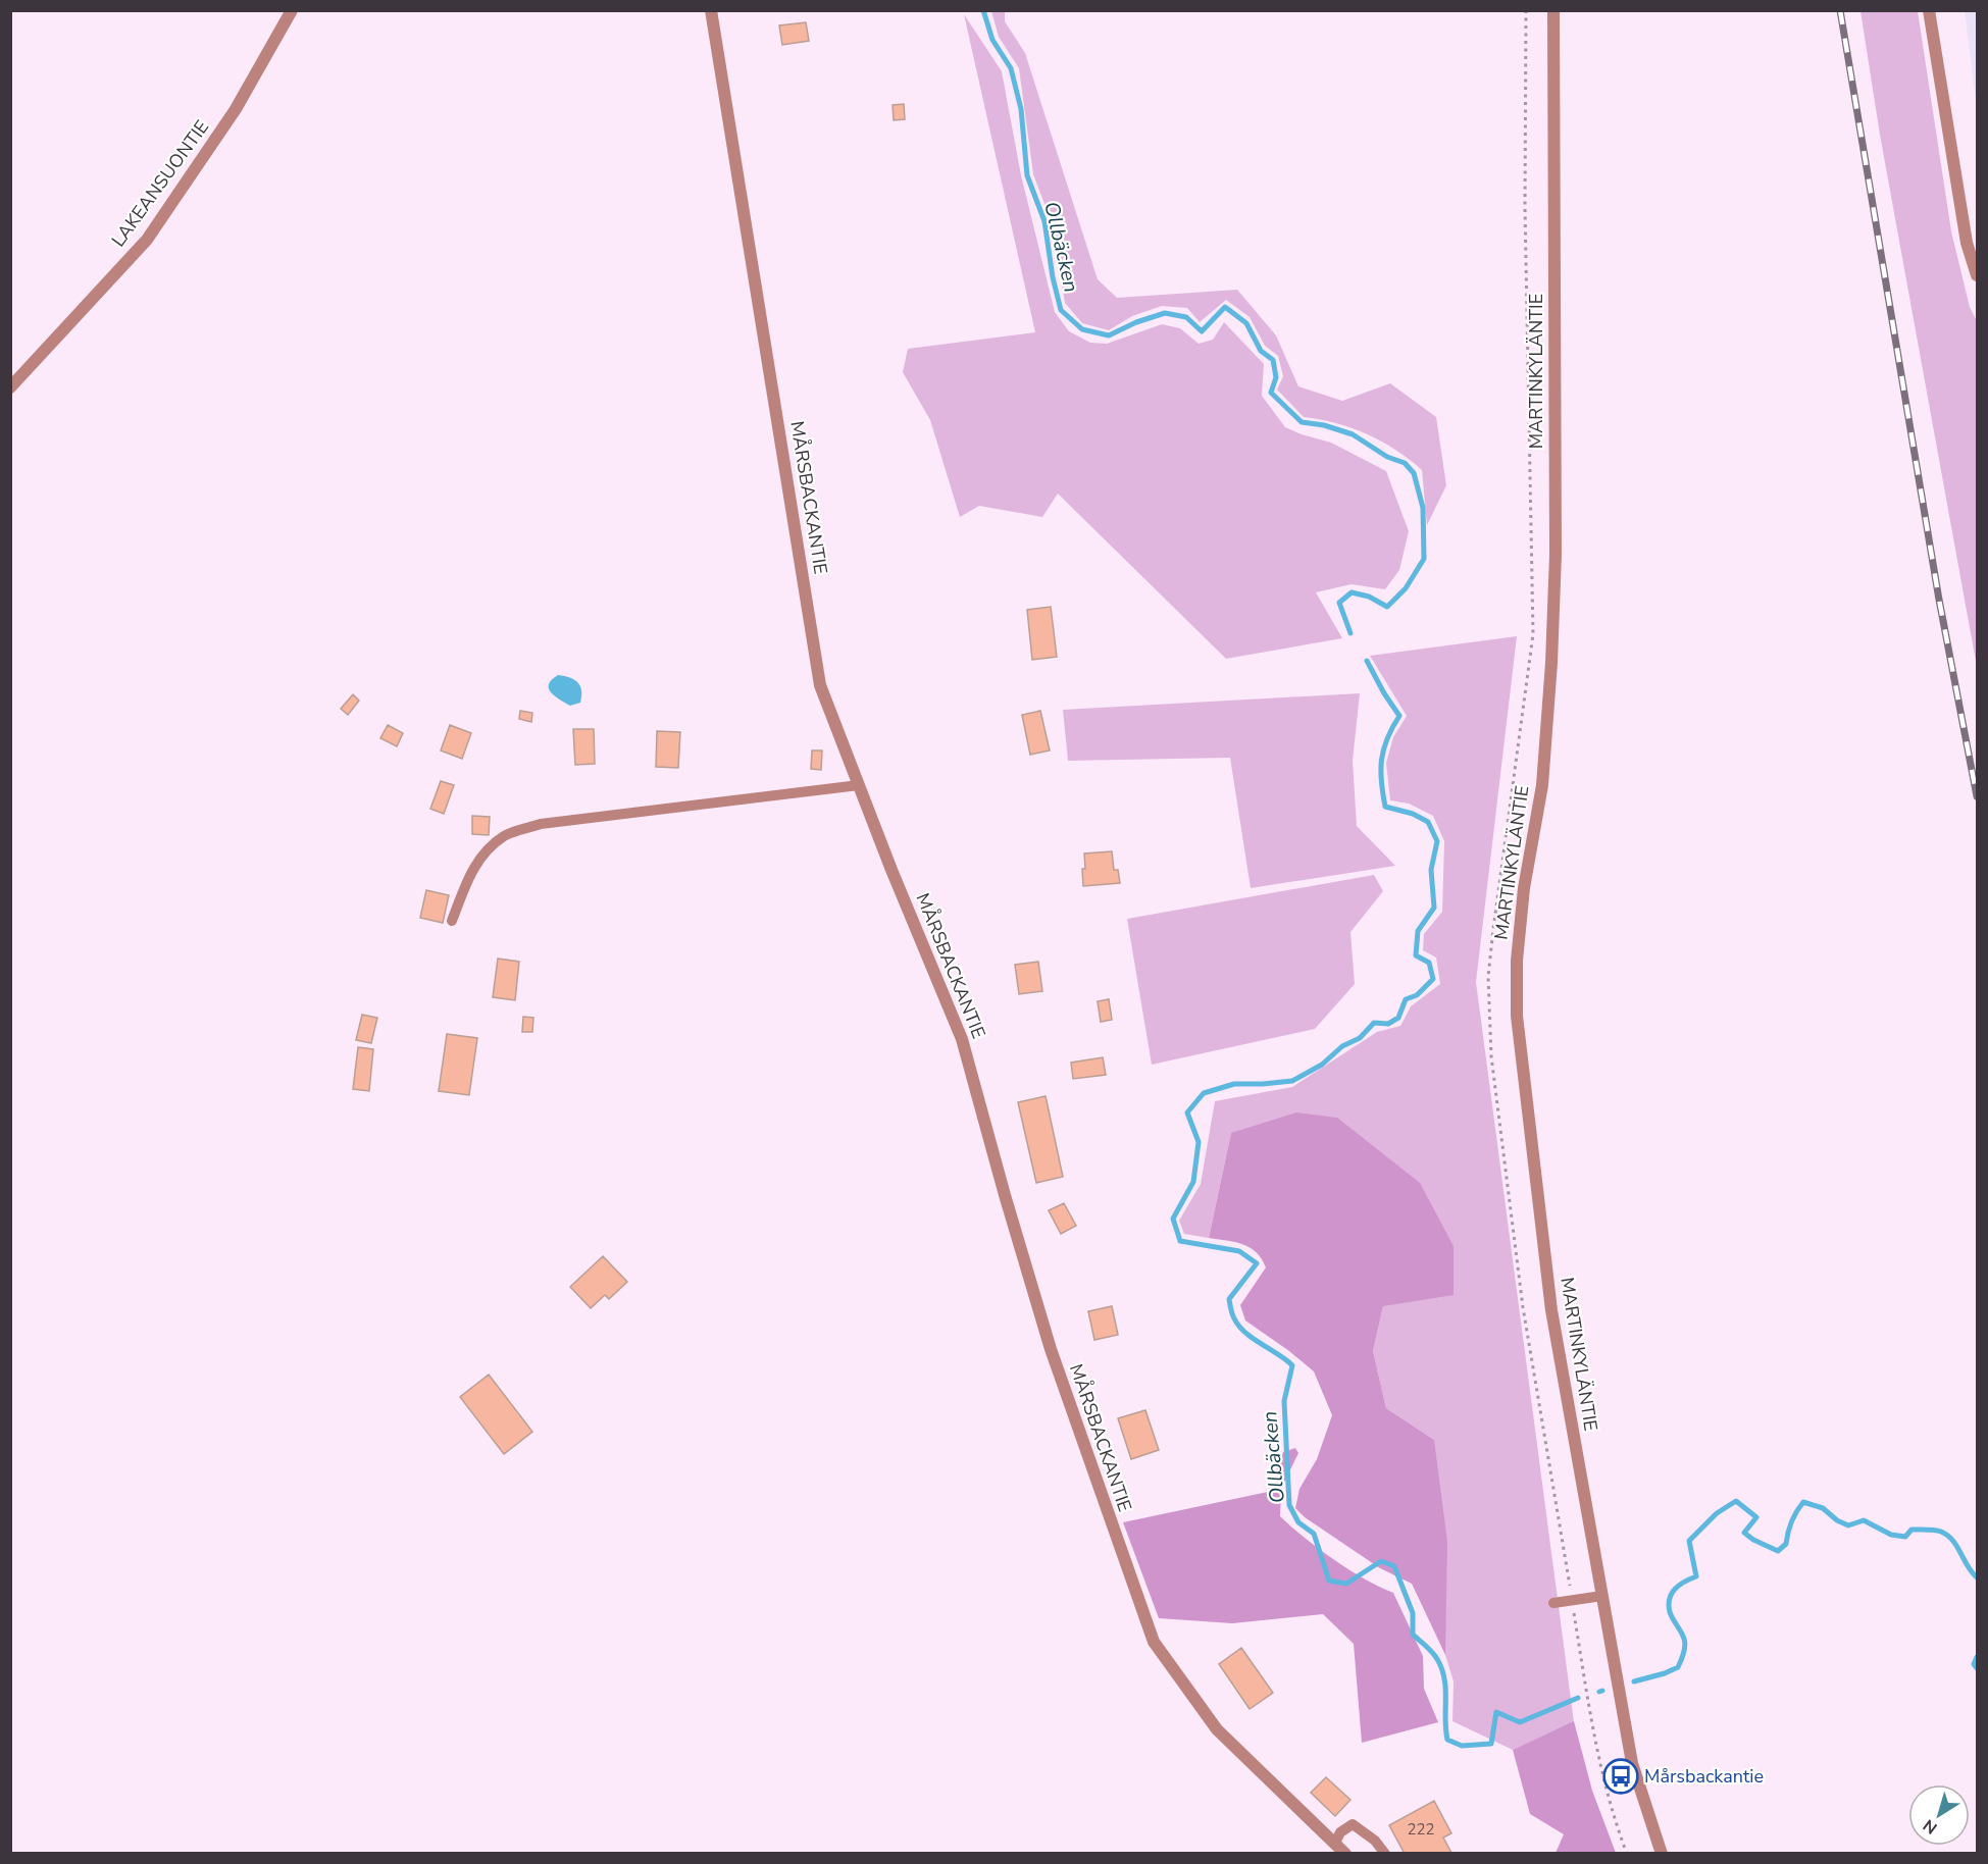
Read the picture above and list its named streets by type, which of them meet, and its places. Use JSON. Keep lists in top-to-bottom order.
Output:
{
  "streets": {
    "street": ["LAKEANSUONTIE", "MARTINKYLÄNTIE", "MÅRSBACKANTIE"]
  },
  "water": ["Ollbäcken"],
  "places": {
    "bus stop": ["Mårsbackantie"]
  },
  "house_numbers": ["222"],
  "north": "bottom left"
}
